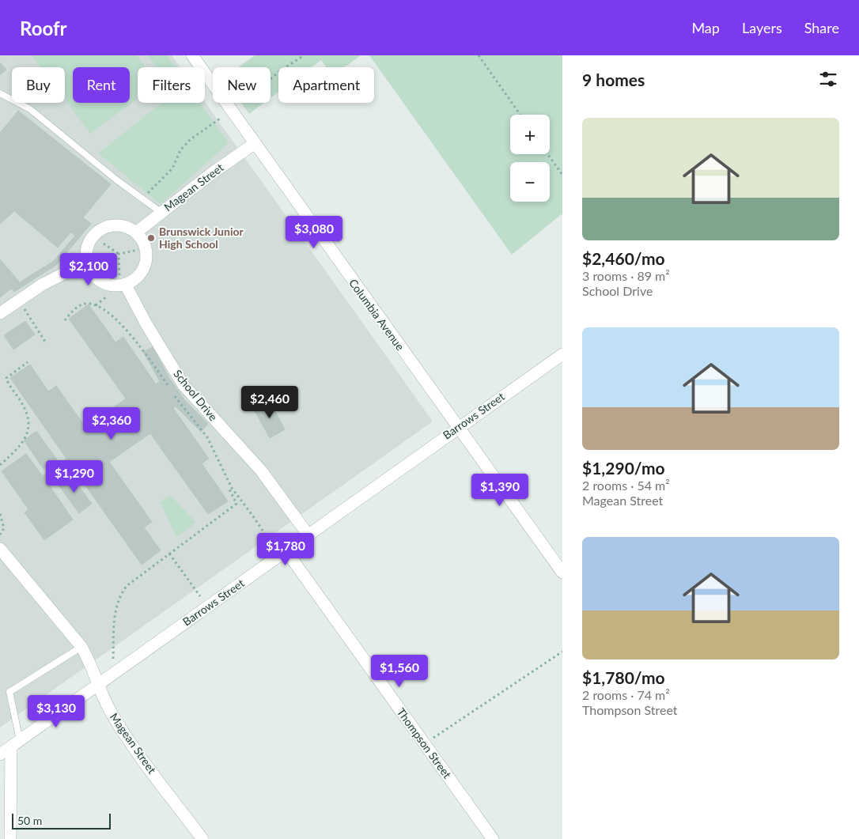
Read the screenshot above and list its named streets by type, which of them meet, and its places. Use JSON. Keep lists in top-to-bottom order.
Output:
{
  "streets": {
    "street": [
      "Magean Street",
      "Columbia Avenue",
      "School Drive",
      "Barrows Street",
      "Thompson Street"
    ]
  },
  "crossings": [
    ["Magean Street", "Columbia Avenue"],
    ["Magean Street", "School Drive"],
    ["Magean Street", "Barrows Street"],
    ["Columbia Avenue", "Barrows Street"],
    ["School Drive", "Barrows Street"],
    ["Barrows Street", "Thompson Street"]
  ],
  "places": ["Brunswick Junior High School"],
  "scale_bar": "50 m",
  "page": {
    "header": "Roofr",
    "nav": ["Map", "Layers", "Share"],
    "heading": "9 homes",
    "chip": [
      "Buy",
      "Rent",
      "Filters",
      "New",
      "Apartment"
    ],
    "list": [
      {
        "name": "$2,460/mo",
        "note": "3 rooms · 89 m² · School Drive"
      },
      {
        "name": "$1,290/mo",
        "note": "2 rooms · 54 m² · Magean Street"
      },
      {
        "name": "$1,780/mo",
        "note": "2 rooms · 74 m² · Thompson Street"
      }
    ],
    "map_buttons": ["+", "−"],
    "price": [
      "$3,080",
      "$2,100",
      "$2,460",
      "$2,360",
      "$1,290",
      "$1,390",
      "$1,780",
      "$1,560",
      "$3,130"
    ],
    "scale": "50 m"
  }
}
